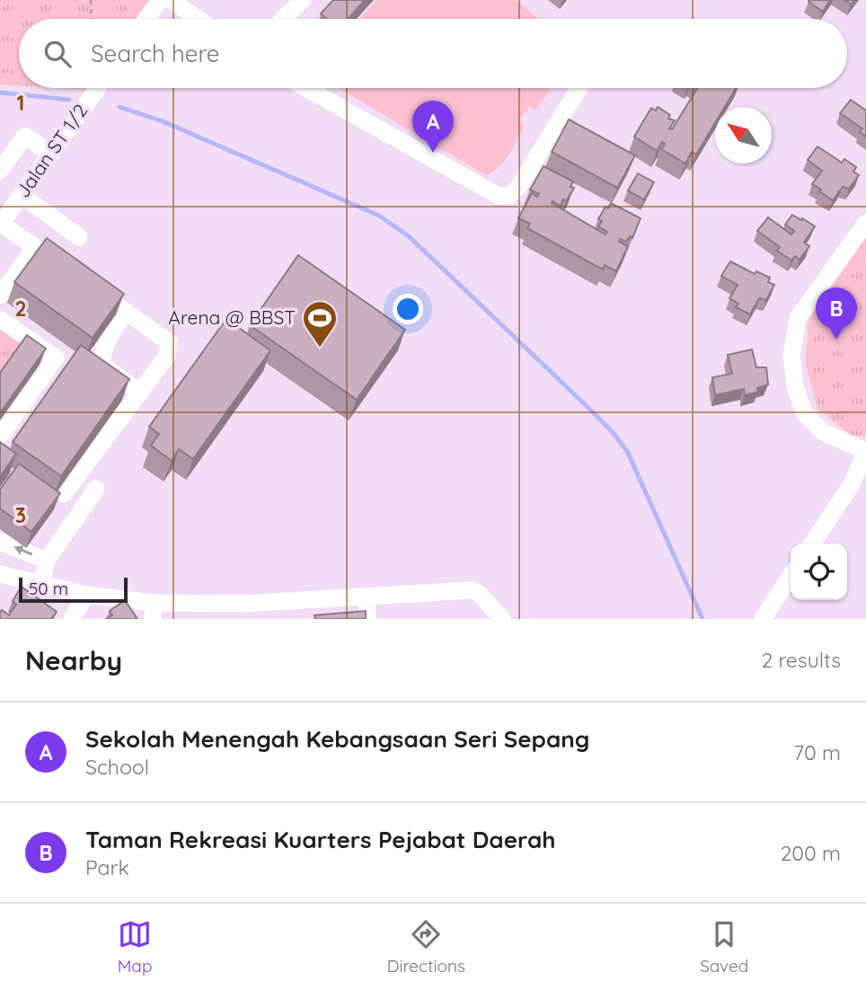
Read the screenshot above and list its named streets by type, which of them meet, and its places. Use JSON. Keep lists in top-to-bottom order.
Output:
{
  "streets": {
    "street": ["Jalan ST 1/2"]
  },
  "places": {
    "sports": ["Arena @ BBST"]
  },
  "scale_bar": "50 m",
  "north": "top left",
  "page": {
    "search": "Search here",
    "pins": ["A", "B"],
    "scale": "50 m",
    "heading": ["Nearby", "2 results"],
    "list": [
      {
        "mark": "A",
        "name": "Sekolah Menengah Kebangsaan Seri Sepang",
        "note": "School",
        "value": "70 m"
      },
      {
        "mark": "B",
        "name": "Taman Rekreasi Kuarters Pejabat Daerah",
        "note": "Park",
        "value": "200 m"
      }
    ],
    "nav": ["Map", "Directions", "Saved"]
  },
  "grid": {
    "rows": ["1", "2", "3"]
  }
}
